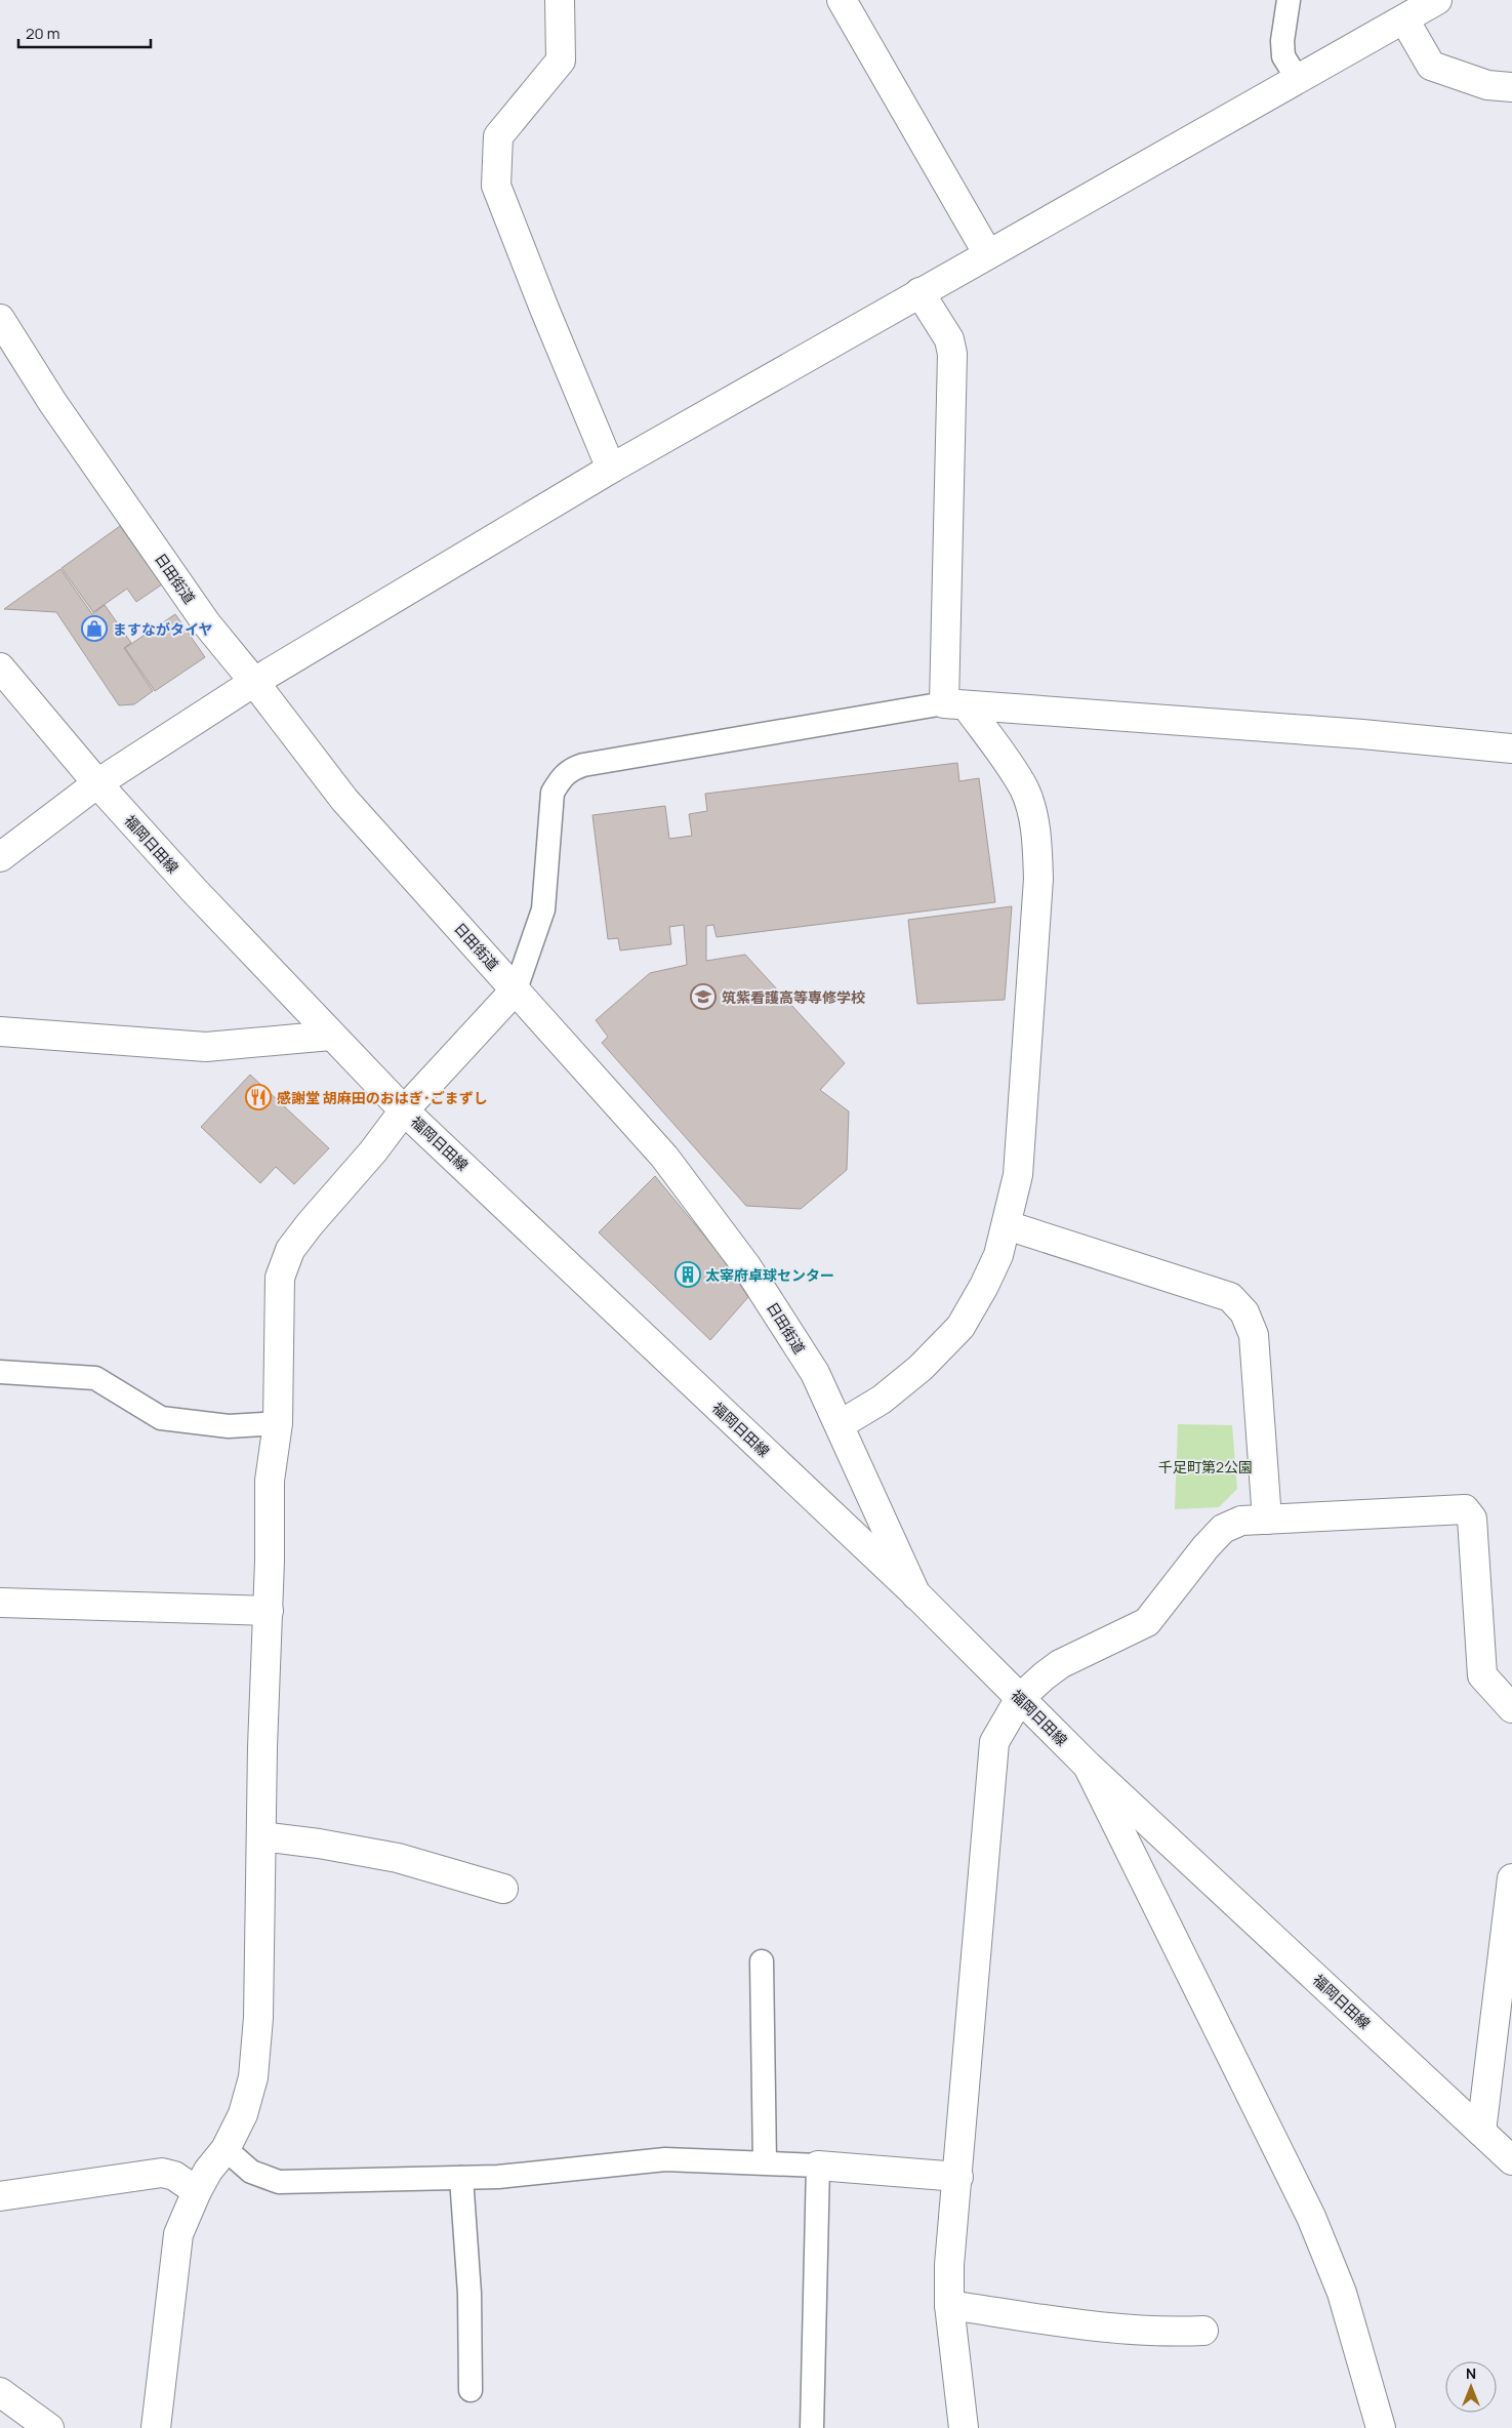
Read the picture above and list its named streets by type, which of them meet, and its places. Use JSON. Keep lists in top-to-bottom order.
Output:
{
  "streets": {
    "street": ["日田街道", "福岡日田線"]
  },
  "crossings": [
    ["日田街道", "福岡日田線"]
  ],
  "parks": ["千足町第2公園"],
  "places": {
    "shop": ["ますながタイヤ"],
    "school or university": ["筑紫看護高等専修学校"],
    "restaurant": ["感謝堂 胡麻田のおはぎ･ごまずし"],
    "building": ["太宰府卓球センター"]
  },
  "scale_bar": "20 m",
  "north": "top"
}
